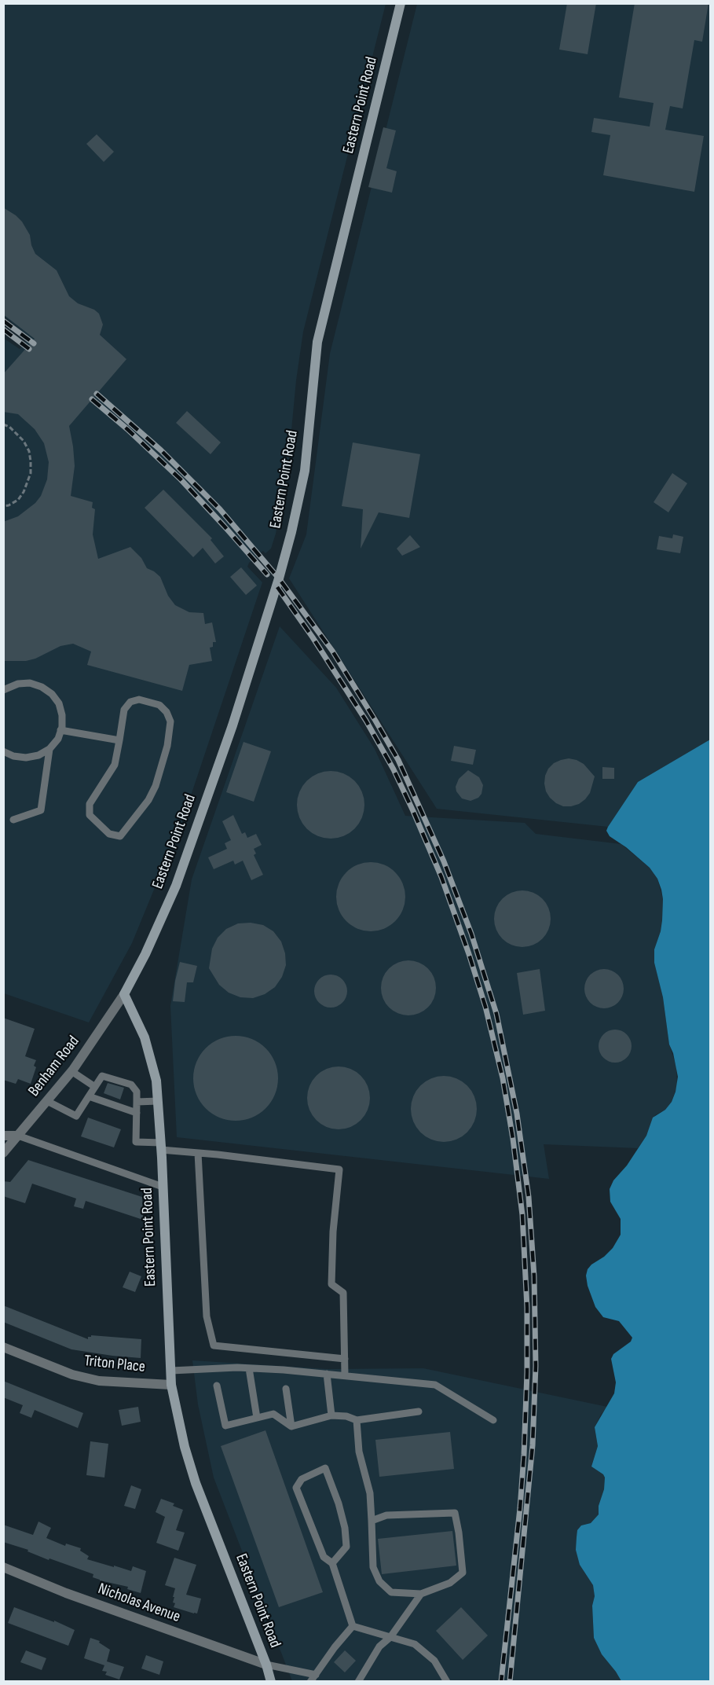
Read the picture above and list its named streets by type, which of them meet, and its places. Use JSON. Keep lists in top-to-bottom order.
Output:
{
  "streets": {
    "main road": ["Eastern Point Road"],
    "street": ["Benham Road", "Triton Place", "Nicholas Avenue"]
  },
  "crossings": [
    ["Eastern Point Road", "Benham Road"],
    ["Eastern Point Road", "Triton Place"],
    ["Eastern Point Road", "Nicholas Avenue"]
  ]
}
